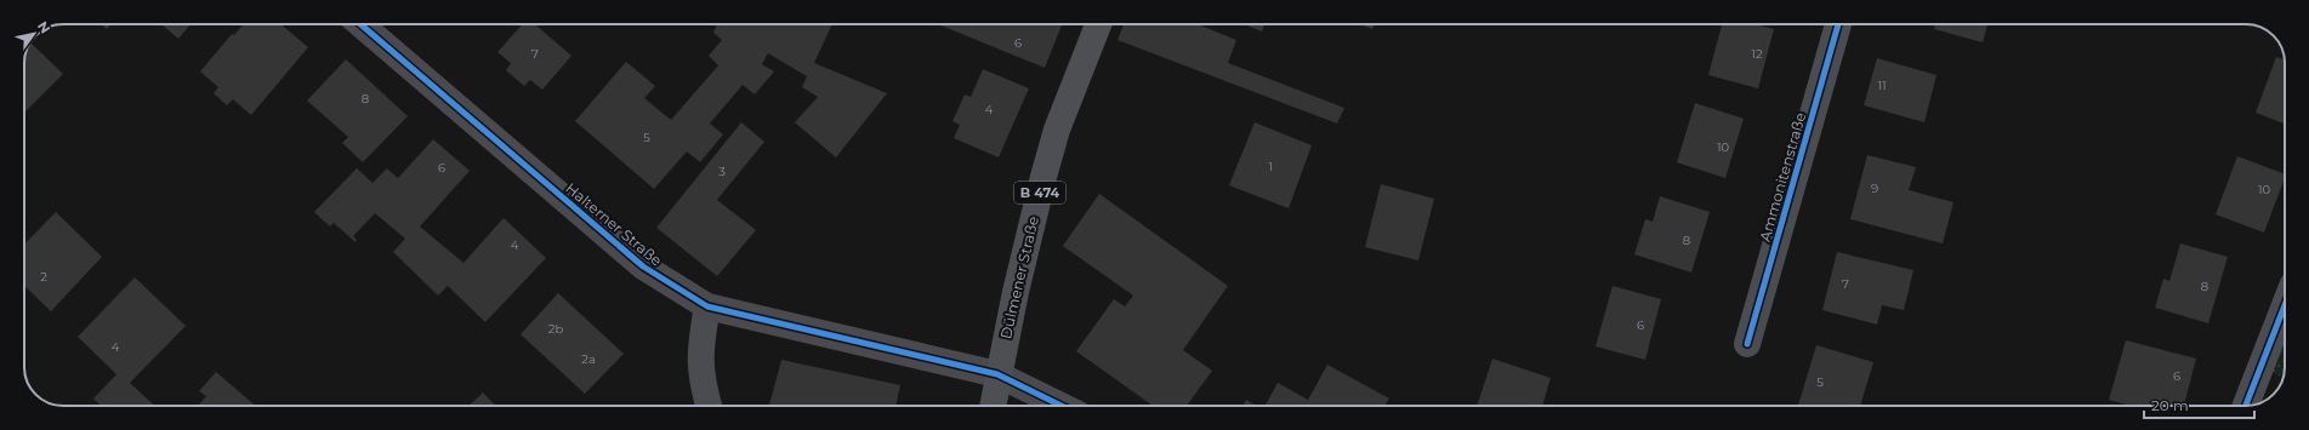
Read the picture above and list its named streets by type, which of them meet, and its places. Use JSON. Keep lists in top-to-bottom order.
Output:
{
  "streets": {
    "main road": ["B 474", "Dülmener Straße"],
    "street": ["Ammonitenstraße", "Halterner Straße"]
  },
  "crossings": [
    ["B 474", "Halterner Straße"],
    ["B 474", "Dülmener Straße"],
    ["Halterner Straße", "Dülmener Straße"]
  ],
  "house_numbers": [
    "6",
    "7",
    "12",
    "11",
    "8",
    "4",
    "5",
    "10",
    "1",
    "6",
    "3",
    "9",
    "10",
    "8",
    "4",
    "2",
    "7",
    "8",
    "6",
    "2b",
    "4",
    "2a",
    "6",
    "5"
  ],
  "scale_bar": "20 m",
  "north": "top right"
}
